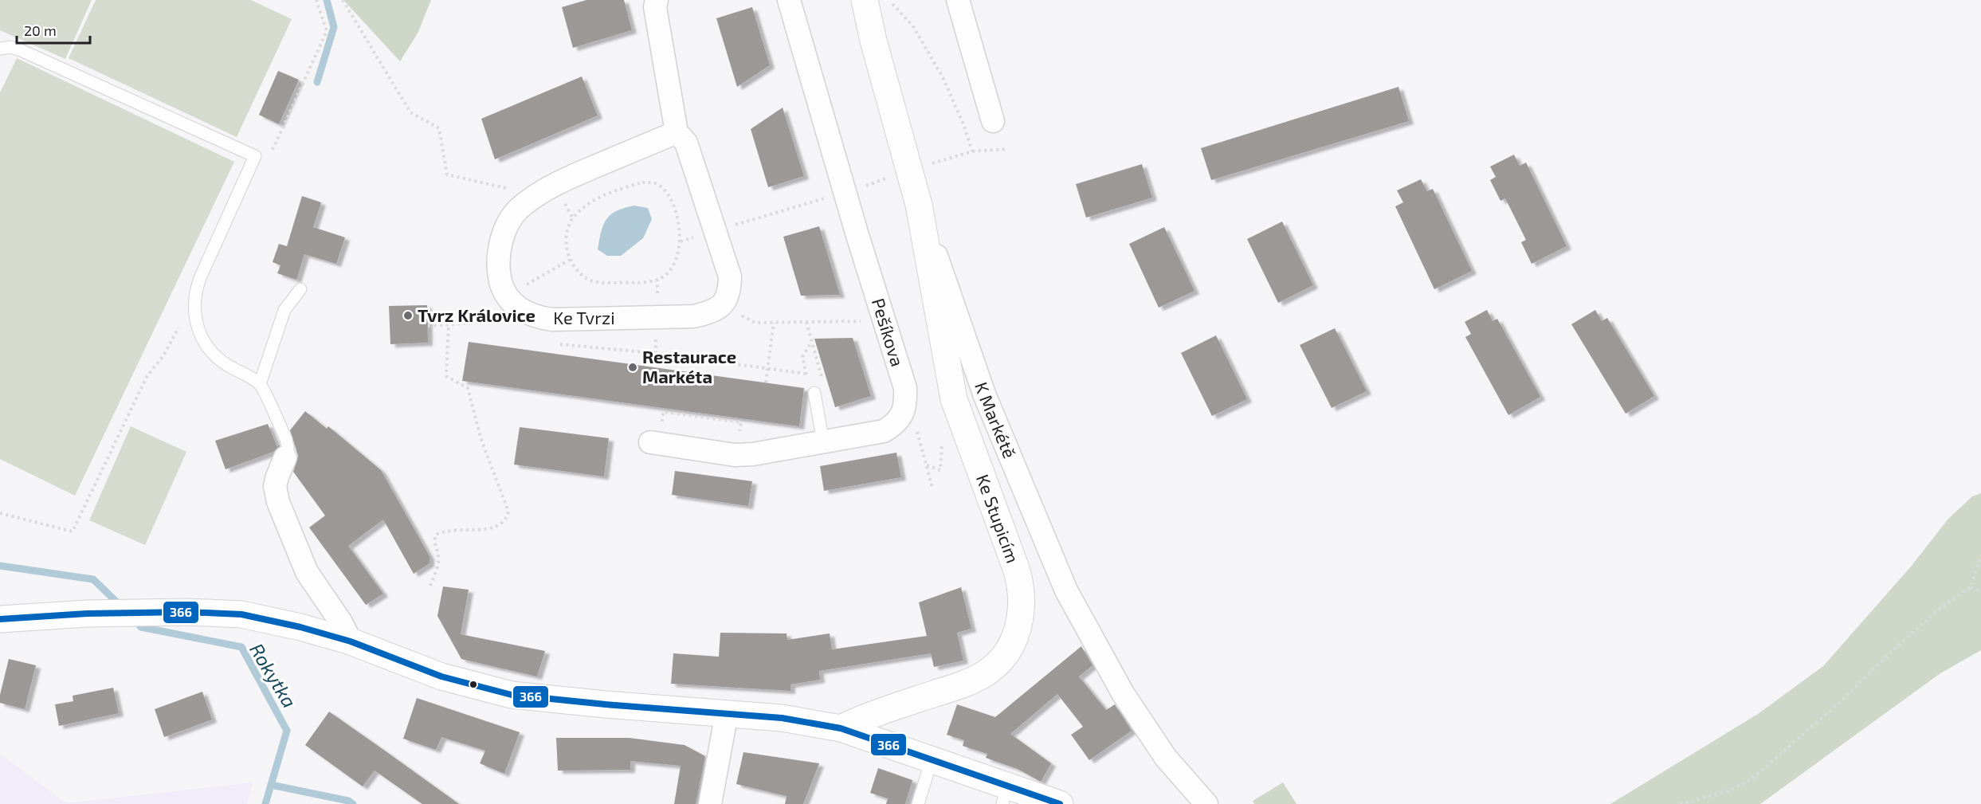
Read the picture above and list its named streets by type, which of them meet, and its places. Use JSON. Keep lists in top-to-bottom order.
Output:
{
  "streets": {
    "street": [
      "Ke Tvrzi",
      "Pešíkova",
      "K Markétě",
      "Ke Stupicím"
    ]
  },
  "crossings": [
    ["K Markétě", "Ke Stupicím"]
  ],
  "water": ["Rokytka"],
  "places": ["Tvrz Královice", "Restaurace Markéta"],
  "lines": ["transit line 366"],
  "scale_bar": "20 m"
}
